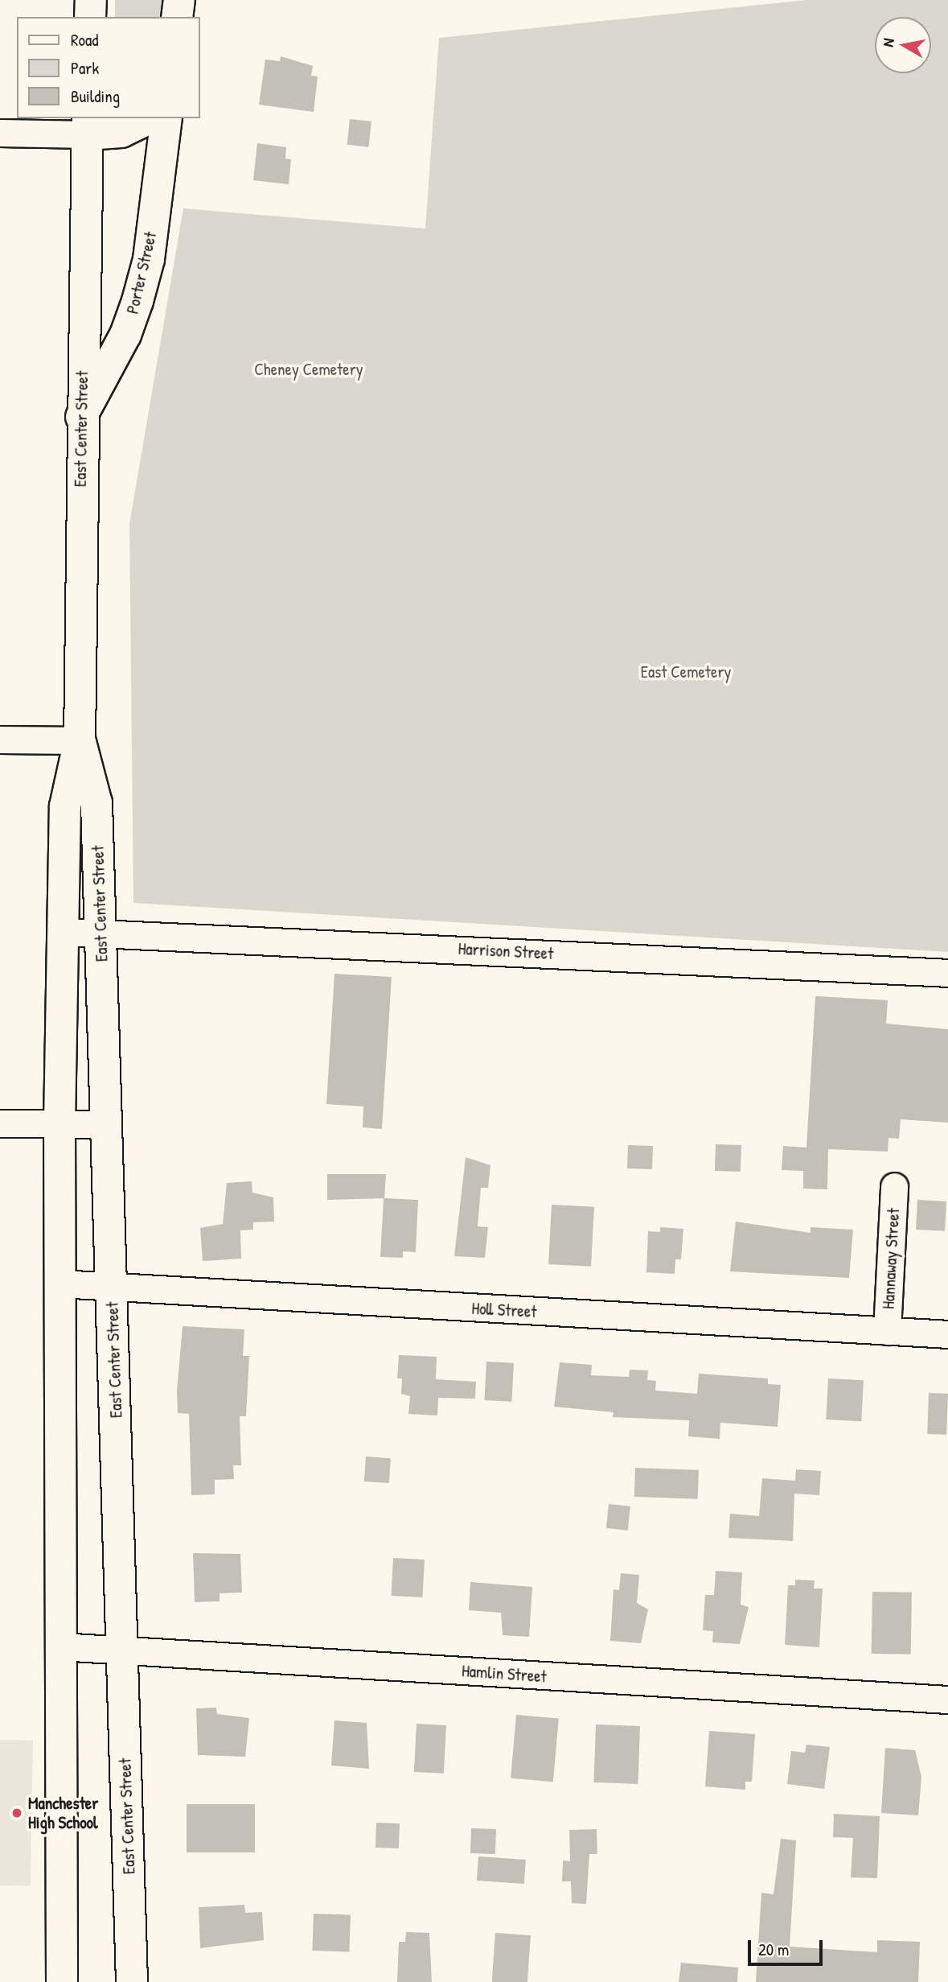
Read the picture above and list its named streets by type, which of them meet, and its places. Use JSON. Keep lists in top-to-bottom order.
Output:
{
  "streets": {
    "main road": ["Porter Street", "East Center Street"],
    "street": [
      "Harrison Street",
      "Hannaway Street",
      "Holl Street",
      "Hamlin Street"
    ]
  },
  "crossings": [
    ["Porter Street", "East Center Street"],
    ["East Center Street", "Harrison Street"],
    ["East Center Street", "Holl Street"],
    ["East Center Street", "Hamlin Street"],
    ["Hannaway Street", "Holl Street"]
  ],
  "parks": ["Cheney Cemetery", "East Cemetery"],
  "places": ["Manchester High School"],
  "legend": ["Road", "Park", "Building"],
  "scale_bar": "20 m",
  "north": "left"
}
